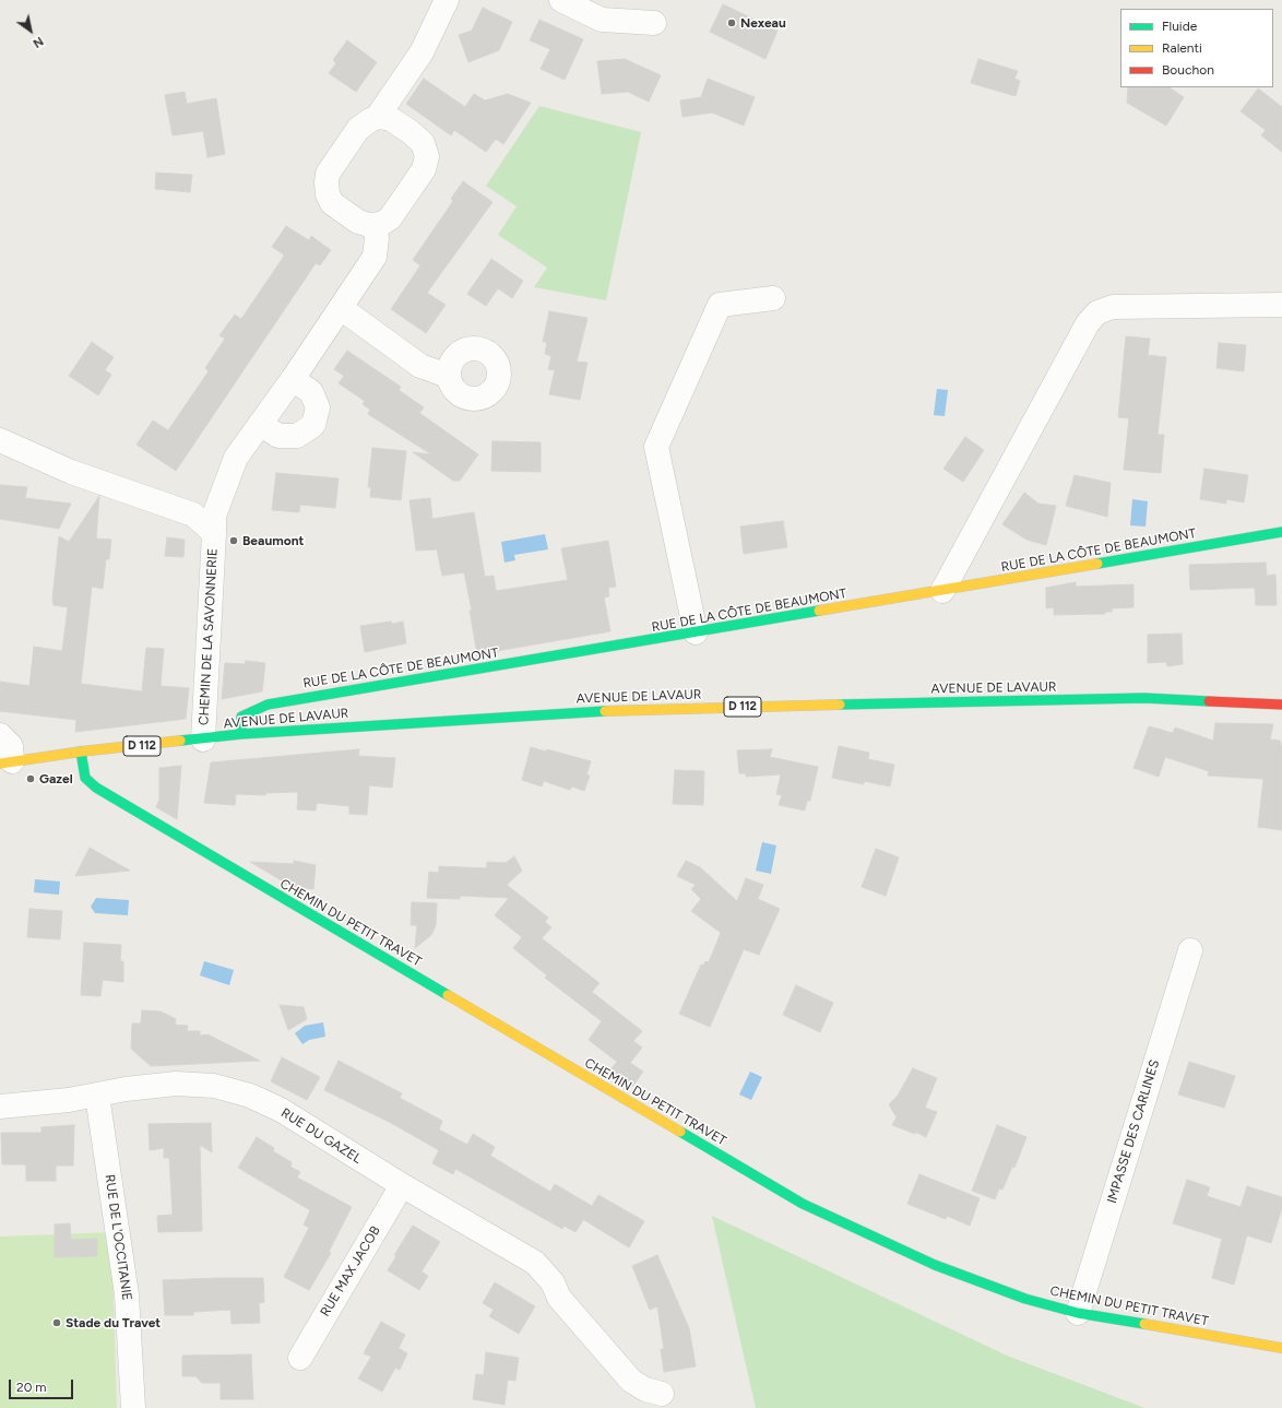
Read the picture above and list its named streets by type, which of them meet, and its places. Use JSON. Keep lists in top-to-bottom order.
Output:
{
  "streets": {
    "street": [
      "RUE DE LA CÔTE DE BEAUMONT",
      "CHEMIN DE LA SAVONNERIE",
      "AVENUE DE LAVAUR",
      "D 112",
      "CHEMIN DU PETIT TRAVET",
      "IMPASSE DES CARLINES",
      "RUE DU GAZEL",
      "RUE DE L'OCCITANIE",
      "RUE MAX JACOB"
    ]
  },
  "crossings": [
    ["RUE DE LA CÔTE DE BEAUMONT", "AVENUE DE LAVAUR"],
    ["CHEMIN DE LA SAVONNERIE", "AVENUE DE LAVAUR"],
    ["AVENUE DE LAVAUR", "CHEMIN DU PETIT TRAVET"],
    ["CHEMIN DU PETIT TRAVET", "IMPASSE DES CARLINES"],
    ["RUE DU GAZEL", "RUE DE L'OCCITANIE"],
    ["RUE DU GAZEL", "RUE MAX JACOB"]
  ],
  "places": [
    "Nexeau",
    "Beaumont",
    "Gazel",
    "Stade du Travet"
  ],
  "legend": ["Fluide", "Ralenti", "Bouchon"],
  "scale_bar": "20 m",
  "north": "bottom right"
}
